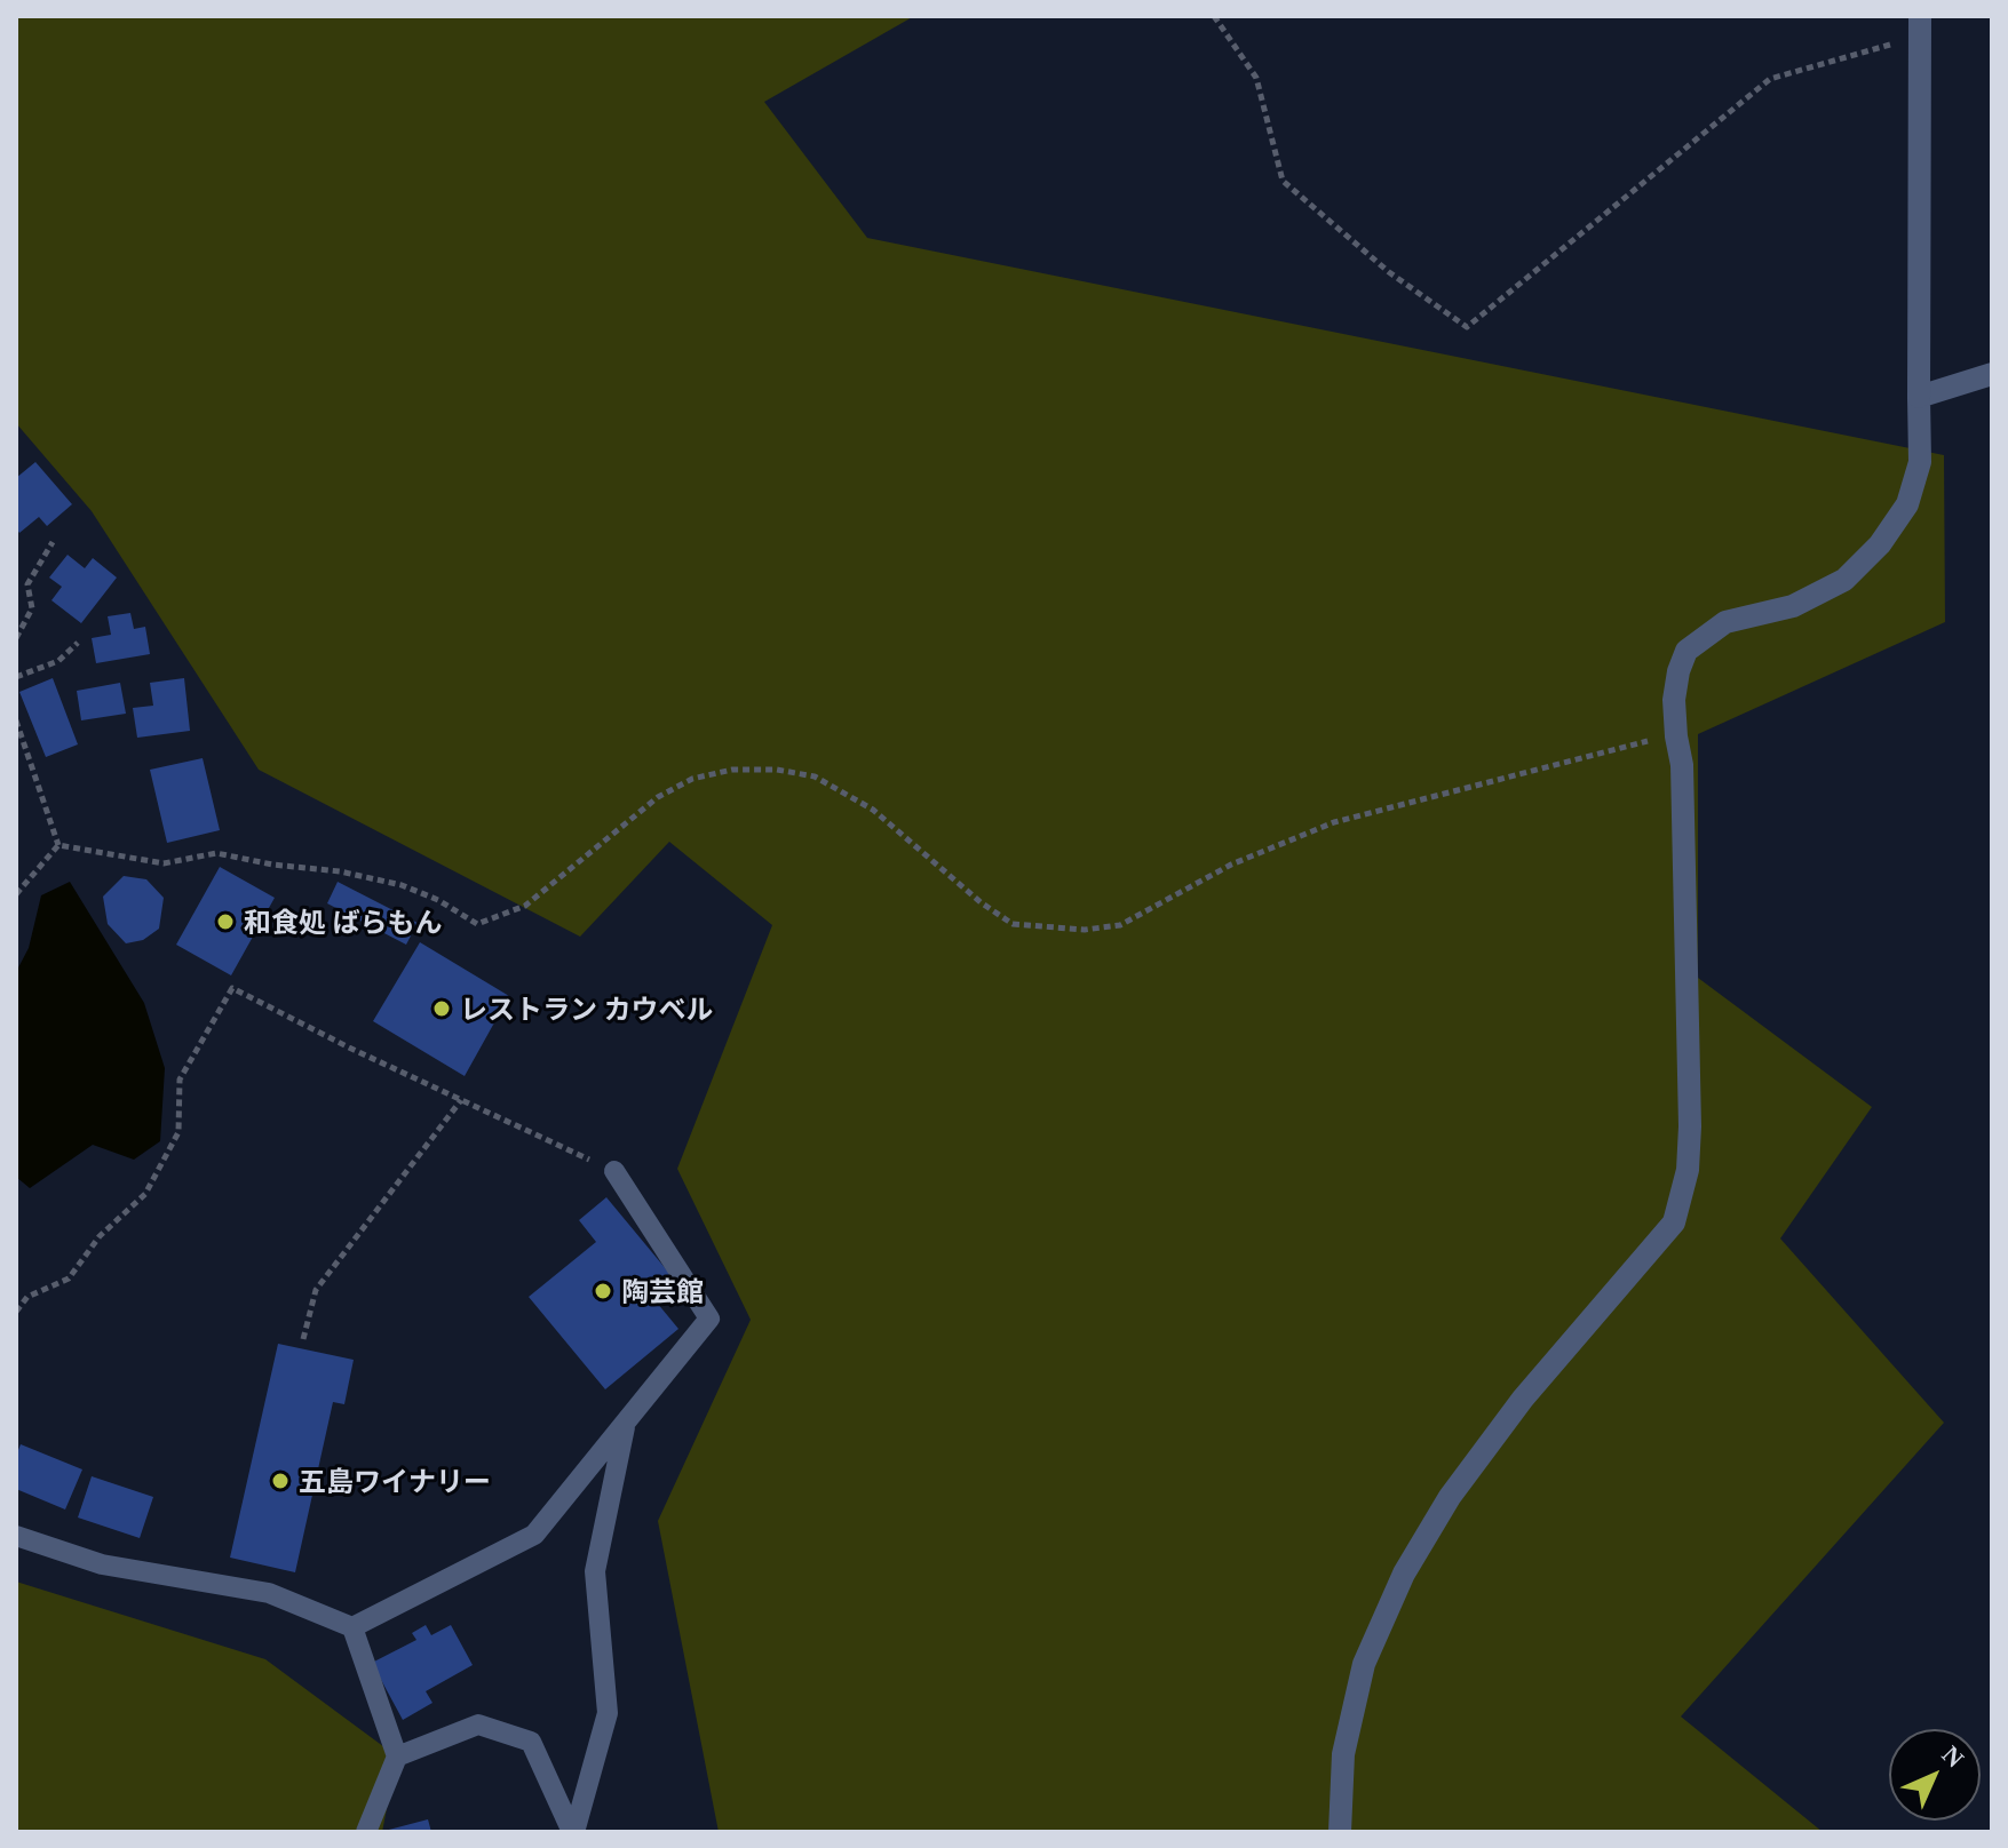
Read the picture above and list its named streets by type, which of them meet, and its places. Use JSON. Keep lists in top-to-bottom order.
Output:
{
  "places": [
    "和食処 ばらもん",
    "レストラン カウベル",
    "陶芸館",
    "五島ワイナリー"
  ],
  "north": "top right"
}
